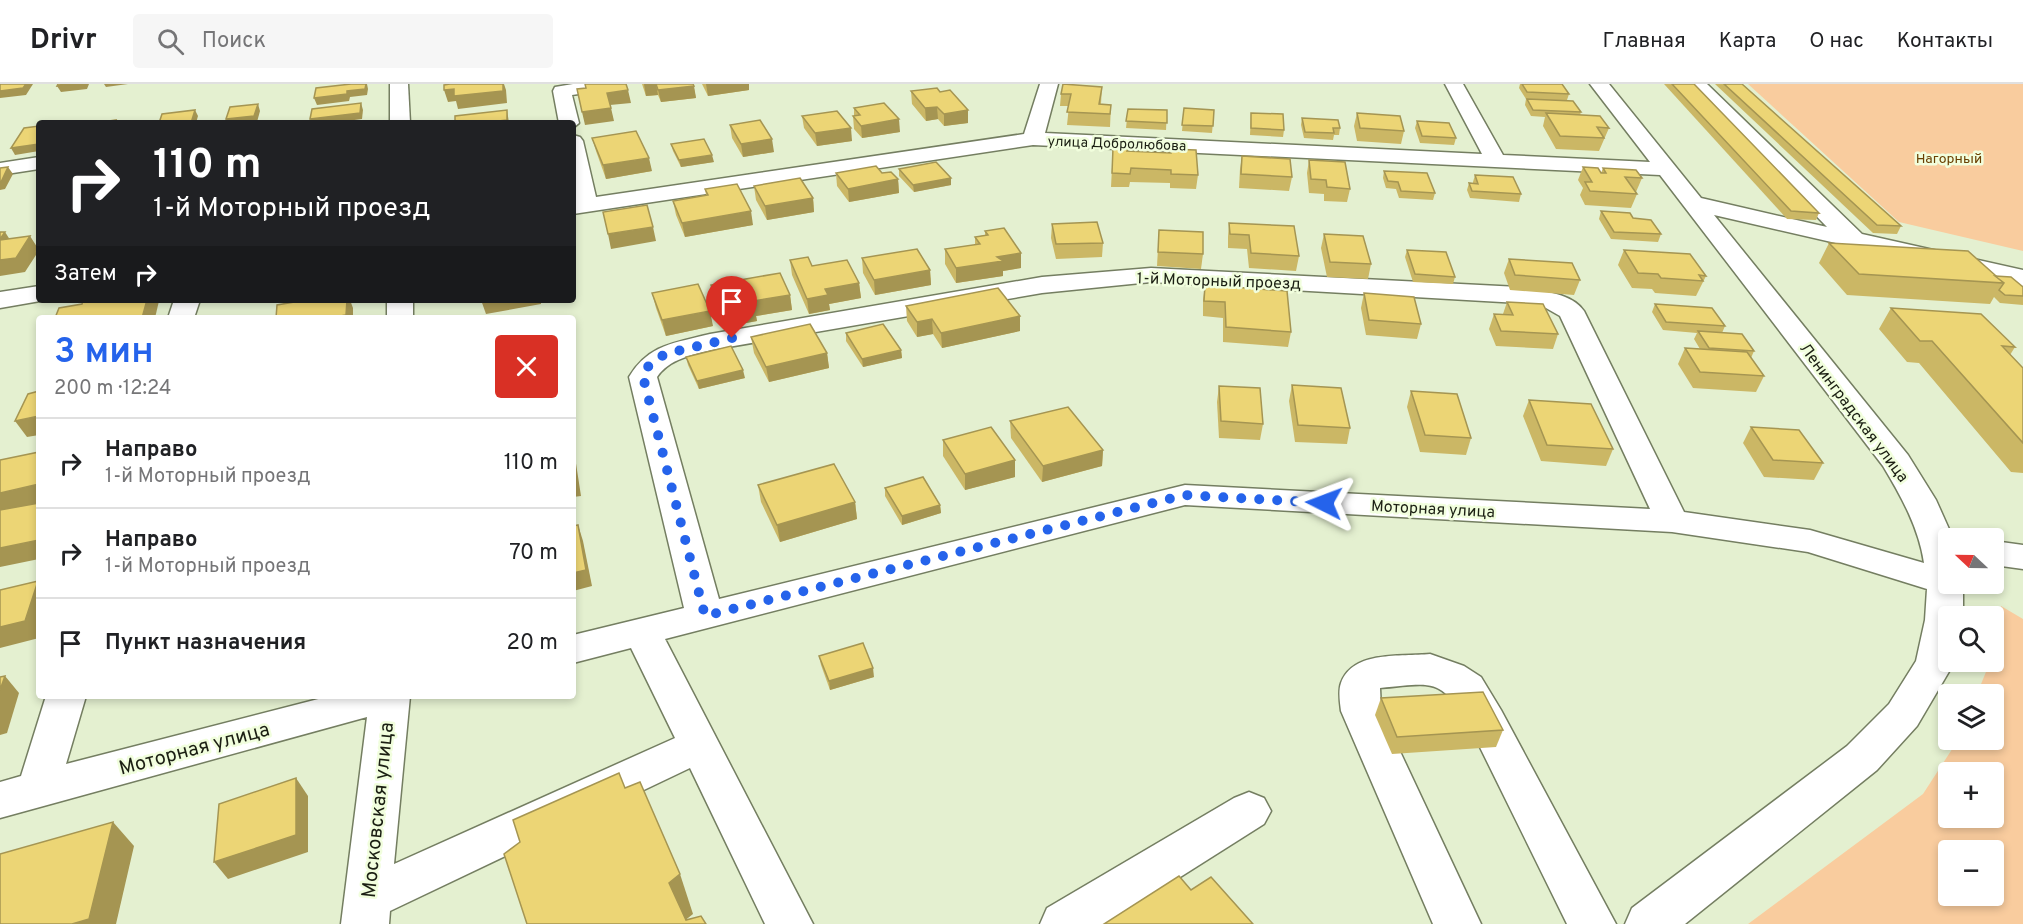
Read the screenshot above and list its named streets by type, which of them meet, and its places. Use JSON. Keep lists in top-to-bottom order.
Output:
{
  "streets": {
    "street": [
      "улица Добролюбова",
      "1-й Моторный проезд",
      "Ленинградская улица",
      "Моторная улица",
      "Московская улица"
    ]
  },
  "crossings": [
    ["улица Добролюбова", "Ленинградская улица"],
    ["1-й Моторный проезд", "Моторная улица"]
  ],
  "parks": ["Нагорный"],
  "north": "left",
  "page": {
    "header": "Drivr",
    "search": "Поиск",
    "nav": [
      "Главная",
      "Карта",
      "О нас",
      "Контакты"
    ],
    "turn": ["110 m", "1-й Моторный проезд"],
    "then": "Затем",
    "heading": ["3 мин", "200 m · 12:24"],
    "list": [
      {
        "name": "Направо",
        "note": "1-й Моторный проезд",
        "value": "110 m"
      },
      {
        "name": "Направо",
        "note": "1-й Моторный проезд",
        "value": "70 m"
      },
      {
        "name": "Пункт назначения",
        "value": "20 m"
      }
    ],
    "map_buttons": ["+", "−"]
  }
}
